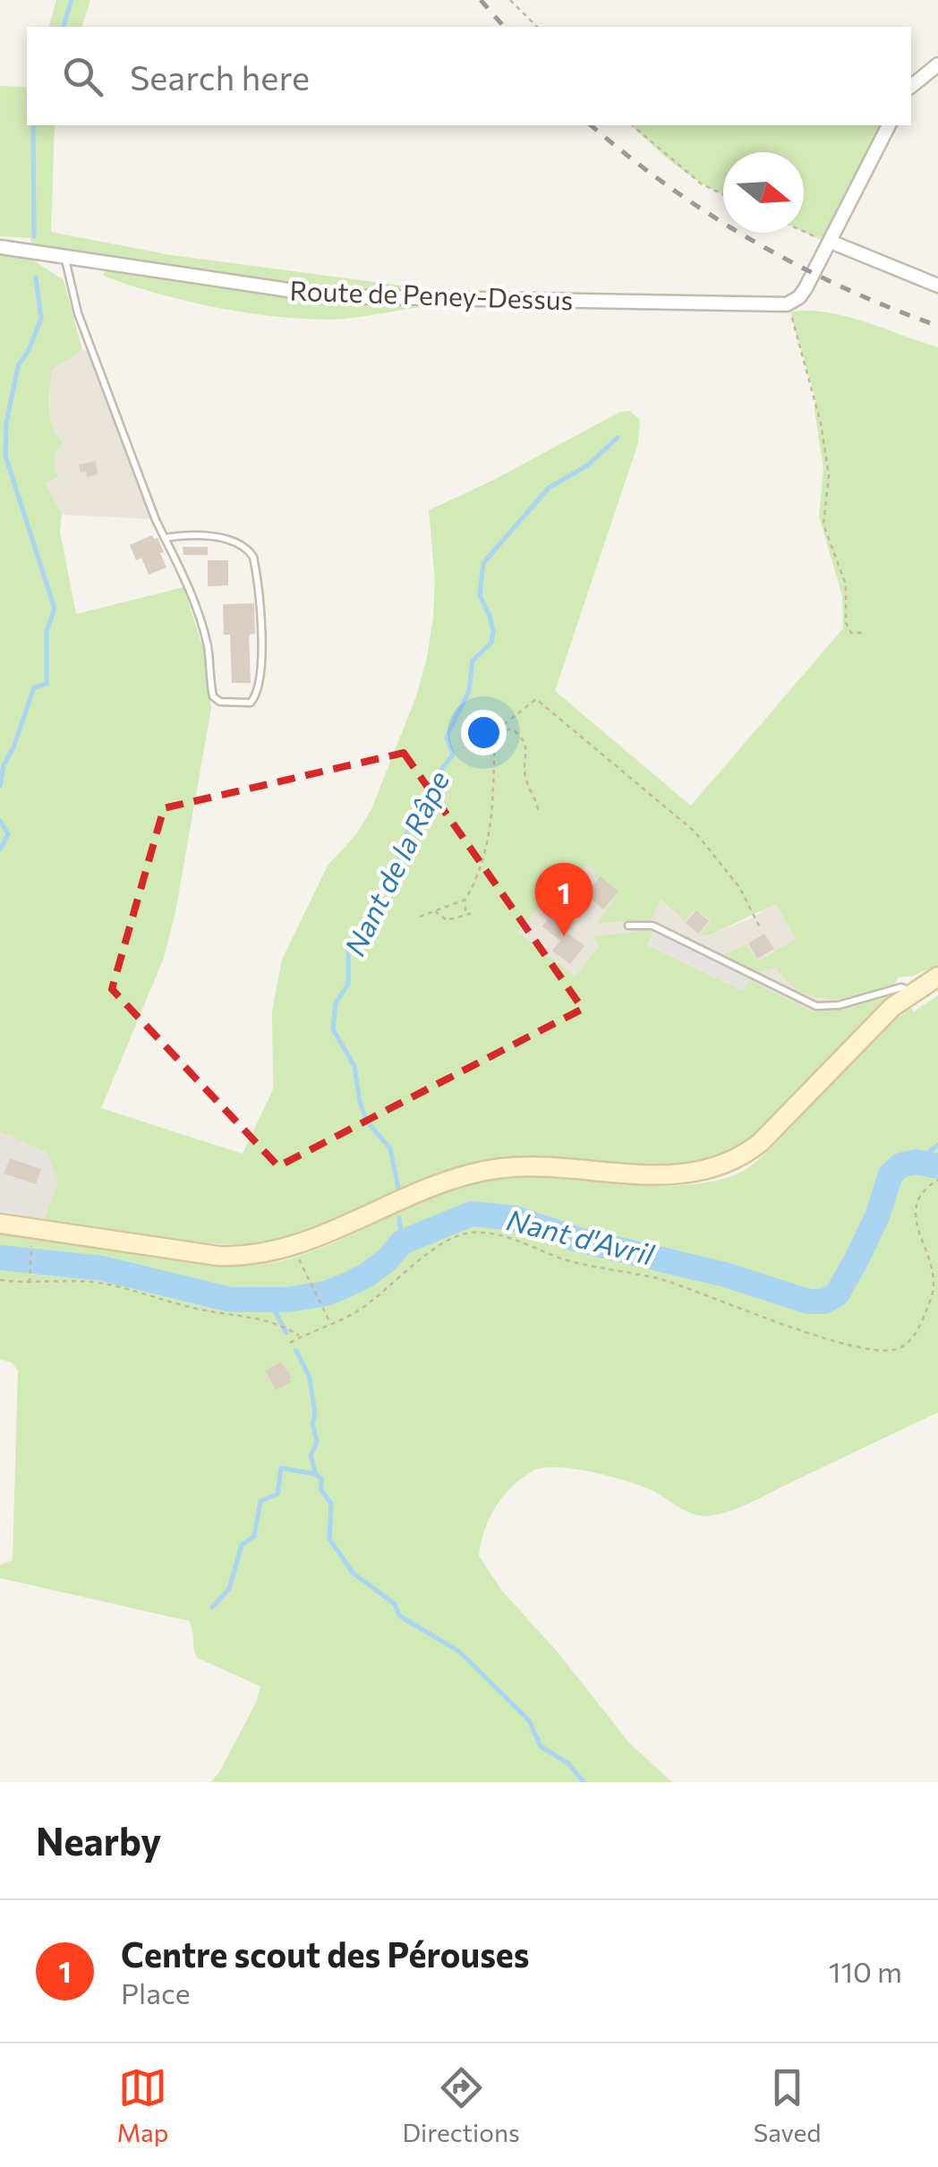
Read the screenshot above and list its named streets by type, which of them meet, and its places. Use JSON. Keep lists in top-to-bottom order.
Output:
{
  "streets": {
    "street": ["Route de Peney-Dessus"]
  },
  "water": ["Nant de la Râpe", "Nant d'Avril"],
  "north": "right",
  "page": {
    "search": "Search here",
    "pins": "1",
    "heading": "Nearby",
    "list": [
      {
        "mark": "1",
        "name": "Centre scout des Pérouses",
        "note": "Place",
        "value": "110 m"
      }
    ],
    "nav": ["Map", "Directions", "Saved"]
  }
}
